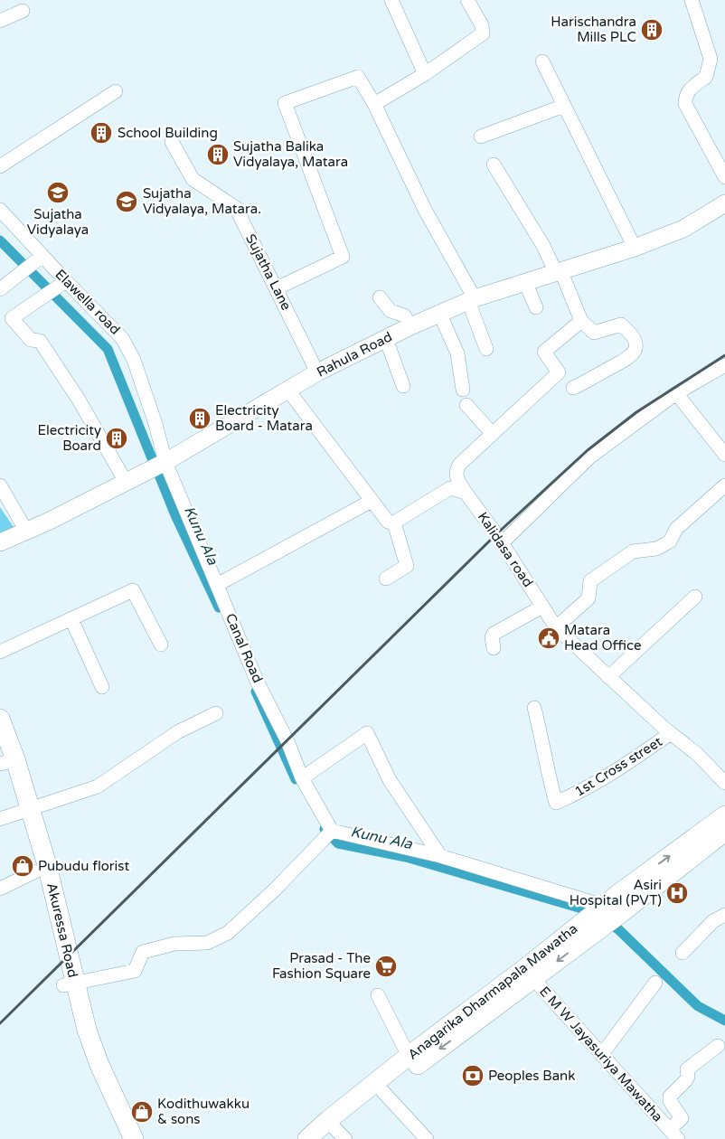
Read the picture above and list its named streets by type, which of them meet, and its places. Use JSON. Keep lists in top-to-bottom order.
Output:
{
  "streets": {
    "highway": ["Akuressa Road", "Anagarika Dharmapala Mawatha"],
    "main road": ["Rahula Road"],
    "street": [
      "Sujatha Lane",
      "Elawella road",
      "Kalidasa road",
      "Canal Road",
      "1st Cross street",
      "E M W Jayasuriya Mawatha"
    ]
  },
  "crossings": [
    ["Sujatha Lane", "Rahula Road"],
    ["Elawella road", "Rahula Road"],
    ["Elawella road", "Canal Road"],
    ["Rahula Road", "Canal Road"],
    ["Kalidasa road", "1st Cross street"],
    ["Anagarika Dharmapala Mawatha", "E M W Jayasuriya Mawatha"]
  ],
  "water": ["Kunu Ala"],
  "places": {
    "building": [
      "Harischandra Mills PLC",
      "School Building",
      "Sujatha Balika Vidyalaya, Matara",
      "Electricity Board - Matara",
      "Electricity Board"
    ],
    "school or university": ["Sujatha Vidyalaya", "Sujatha Vidyalaya, Matara."],
    "public building": ["Matara Head Office"],
    "shop": ["Pubudu florist", "Kodithuwakku & sons"],
    "hospital": ["Asiri Hospital (PVT)"],
    "supermarket": ["Prasad - The Fashion Square"],
    "bank": ["Peoples Bank"]
  }
}
